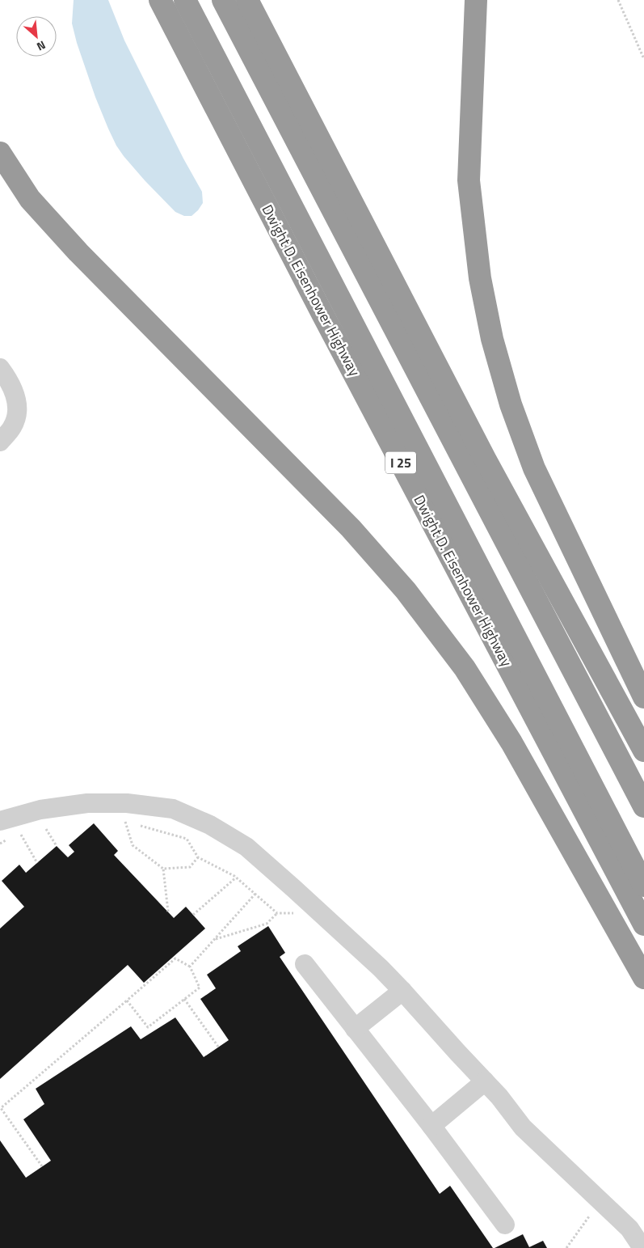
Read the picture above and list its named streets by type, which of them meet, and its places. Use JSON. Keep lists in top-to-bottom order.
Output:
{
  "streets": {
    "highway": ["Dwight D. Eisenhower Highway", "I 25"]
  },
  "north": "bottom right"
}
